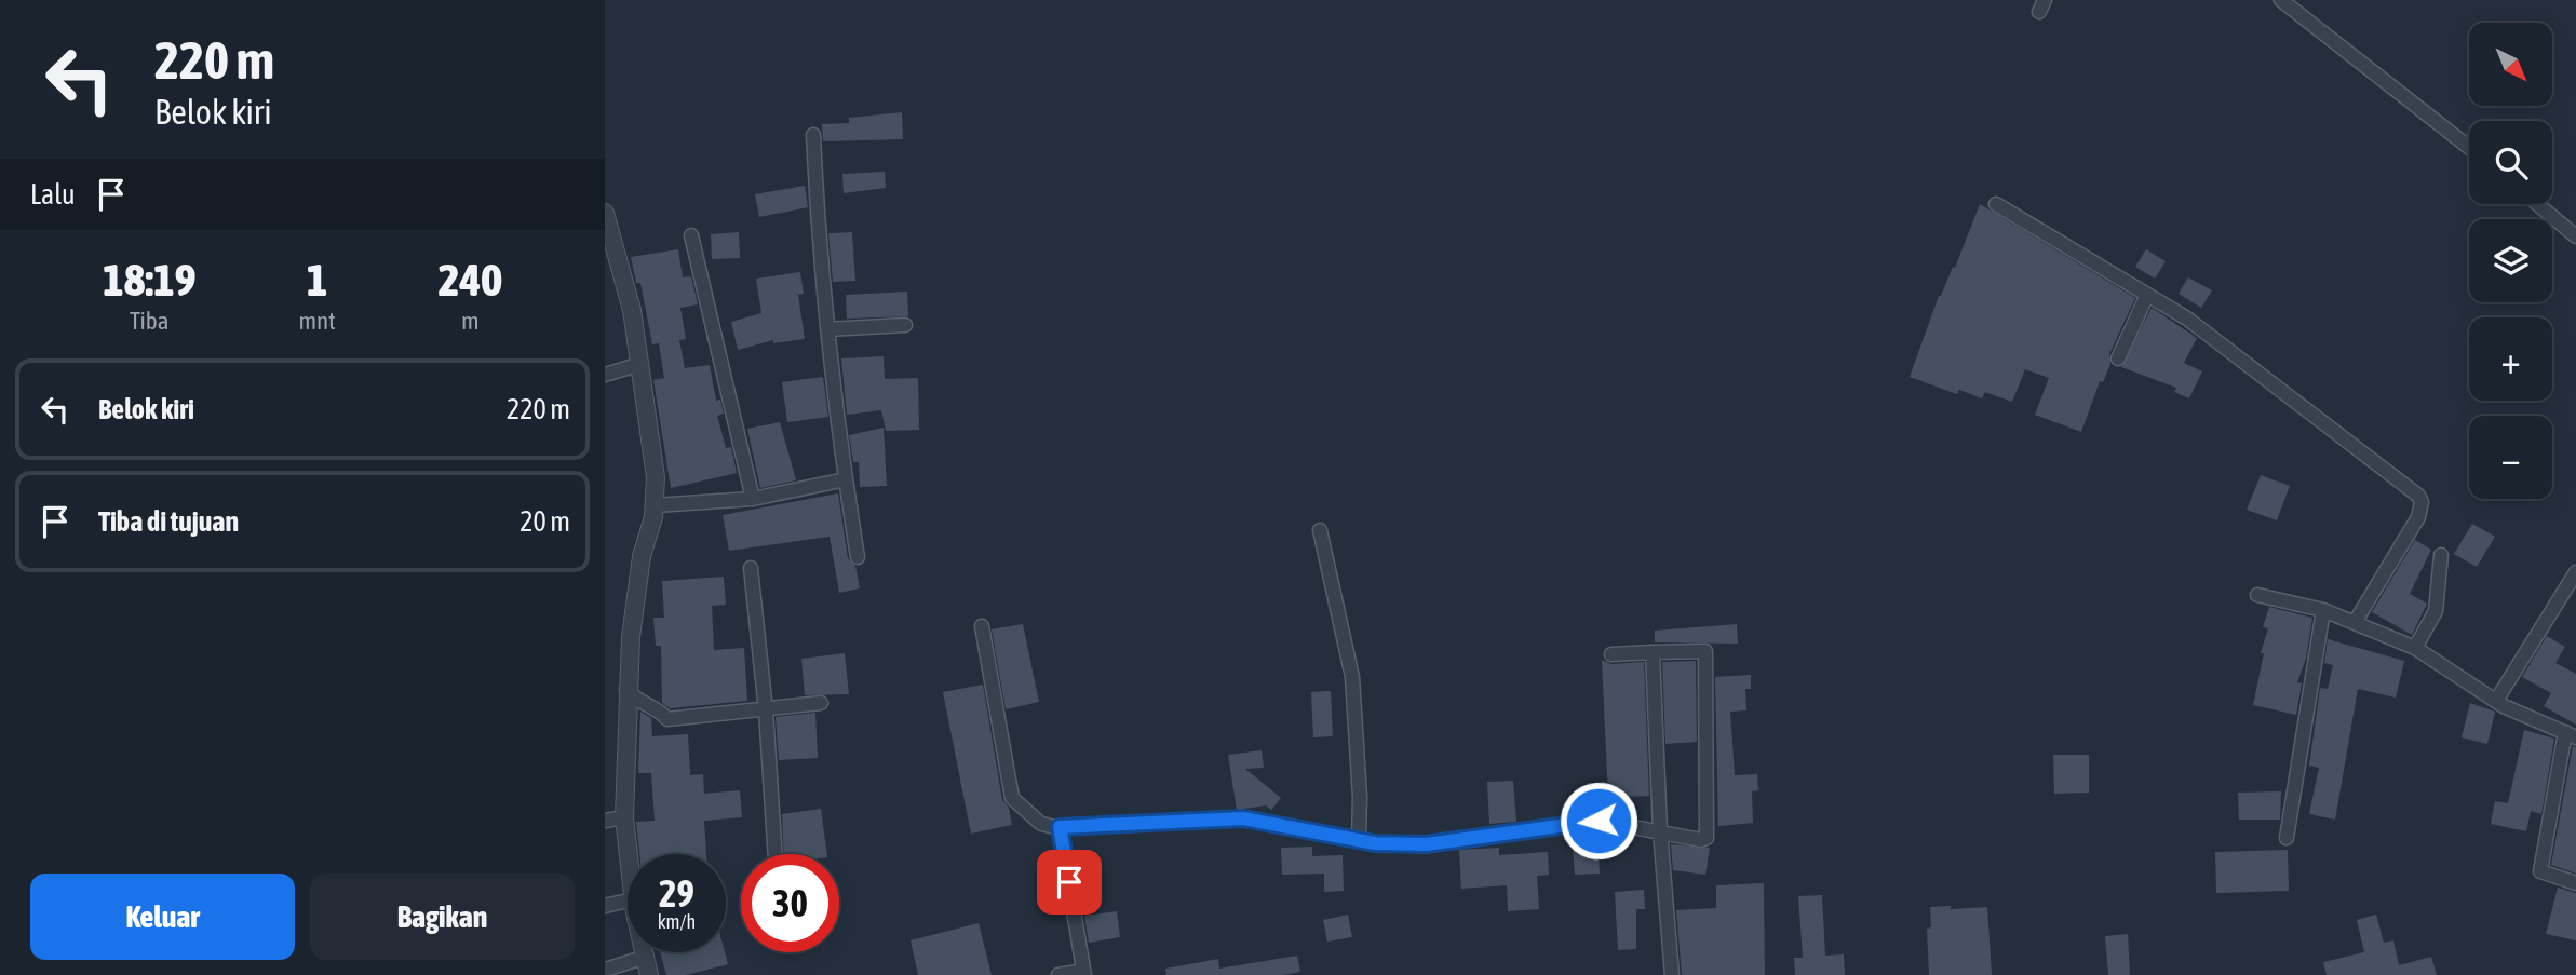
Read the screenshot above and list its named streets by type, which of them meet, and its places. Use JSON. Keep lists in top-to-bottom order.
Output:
{
  "north": "bottom right",
  "page": {
    "turn": ["220 m", "Belok kiri"],
    "map_buttons": ["+", "−"],
    "then": "Lalu",
    "eta": [
      "18:19",
      "Tiba",
      "1",
      "mnt",
      "240",
      "m"
    ],
    "list": [
      {
        "name": "Belok kiri",
        "value": "220 m"
      },
      {
        "name": "Tiba di tujuan",
        "value": "20 m"
      }
    ],
    "speed": "29 km/h",
    "limit": "30",
    "buttons": ["Keluar", "Bagikan"]
  }
}
